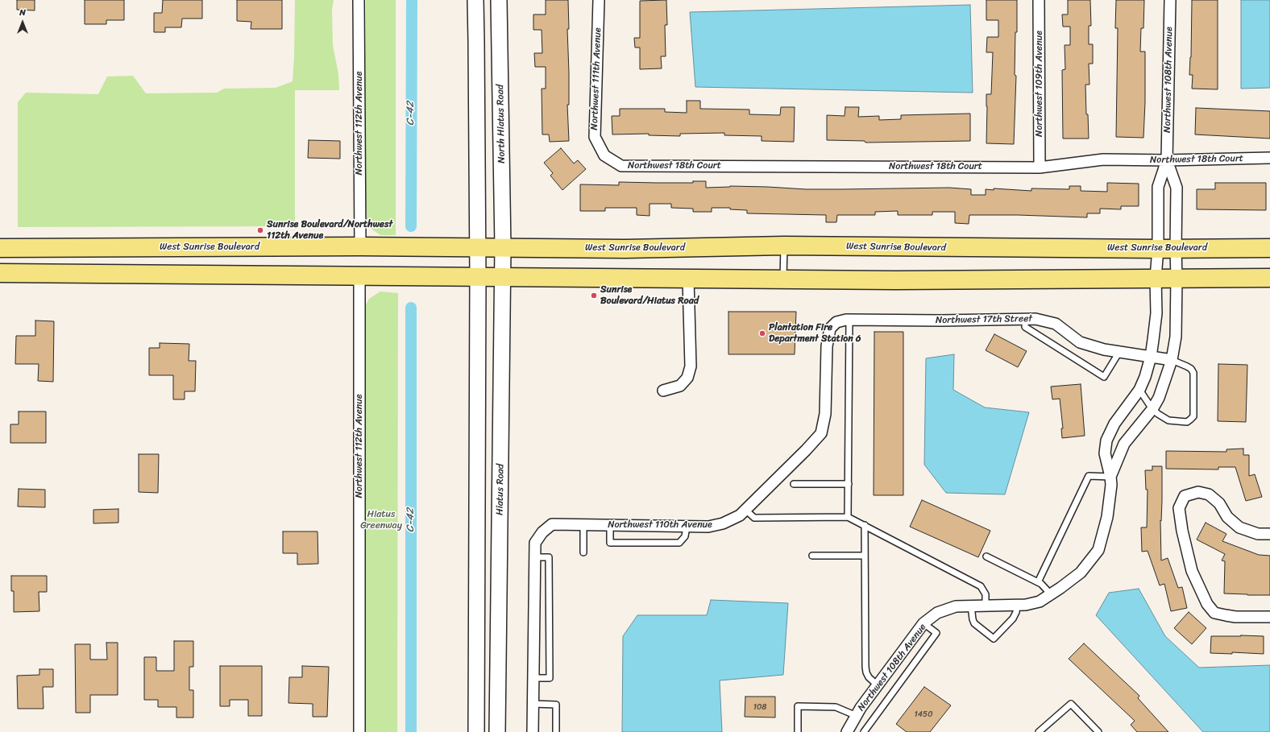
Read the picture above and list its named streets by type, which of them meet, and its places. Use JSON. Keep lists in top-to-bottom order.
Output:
{
  "streets": {
    "highway": ["West Sunrise Boulevard"],
    "main road": ["North Hiatus Road", "Hiatus Road"],
    "street": [
      "Northwest 111th Avenue",
      "Northwest 108th Avenue",
      "Northwest 109th Avenue",
      "Northwest 112th Avenue",
      "Northwest 18th Court",
      "Northwest 17th Street",
      "Northwest 110th Avenue"
    ]
  },
  "crossings": [
    ["Northwest 111th Avenue", "Northwest 18th Court"],
    ["Northwest 108th Avenue", "Northwest 18th Court"],
    ["Northwest 108th Avenue", "West Sunrise Boulevard"],
    ["Northwest 108th Avenue", "Northwest 17th Street"],
    ["Northwest 109th Avenue", "Northwest 18th Court"],
    ["Northwest 112th Avenue", "West Sunrise Boulevard"],
    ["North Hiatus Road", "West Sunrise Boulevard"],
    ["North Hiatus Road", "Hiatus Road"],
    ["West Sunrise Boulevard", "Hiatus Road"],
    ["Northwest 17th Street", "Northwest 110th Avenue"]
  ],
  "water": ["C-42"],
  "parks": ["Hiatus Greenway"],
  "places": ["Sunrise Boulevard/Northwest 112th Avenue", "Sunrise Boulevard/Hiatus Road", "Plantation Fire Department Station 6"],
  "house_numbers": ["108", "1450"],
  "north": "top"
}
